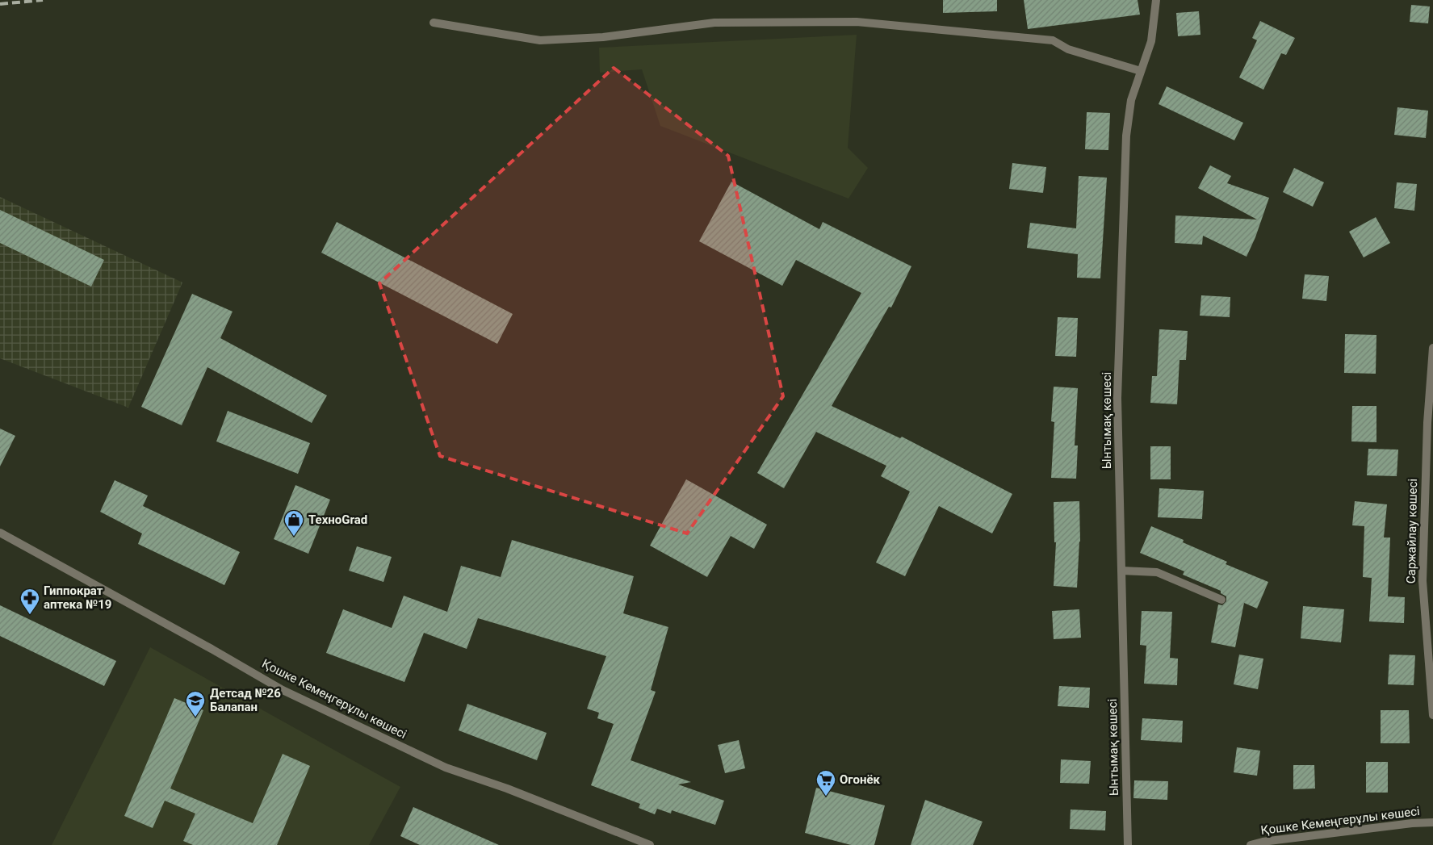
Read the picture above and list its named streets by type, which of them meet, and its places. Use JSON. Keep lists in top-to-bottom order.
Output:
{
  "streets": {
    "street": ["Ынтымақ көшесі", "Саржайлау көшесі", "Қошке Кемеңгерұлы көшесі"]
  },
  "places": {
    "shop": ["ТехноGrad"],
    "pharmacy": ["Гиппократ аптека №19"],
    "school or university": ["Детсад №26 Балапан"],
    "supermarket": ["Огонёк"]
  }
}
